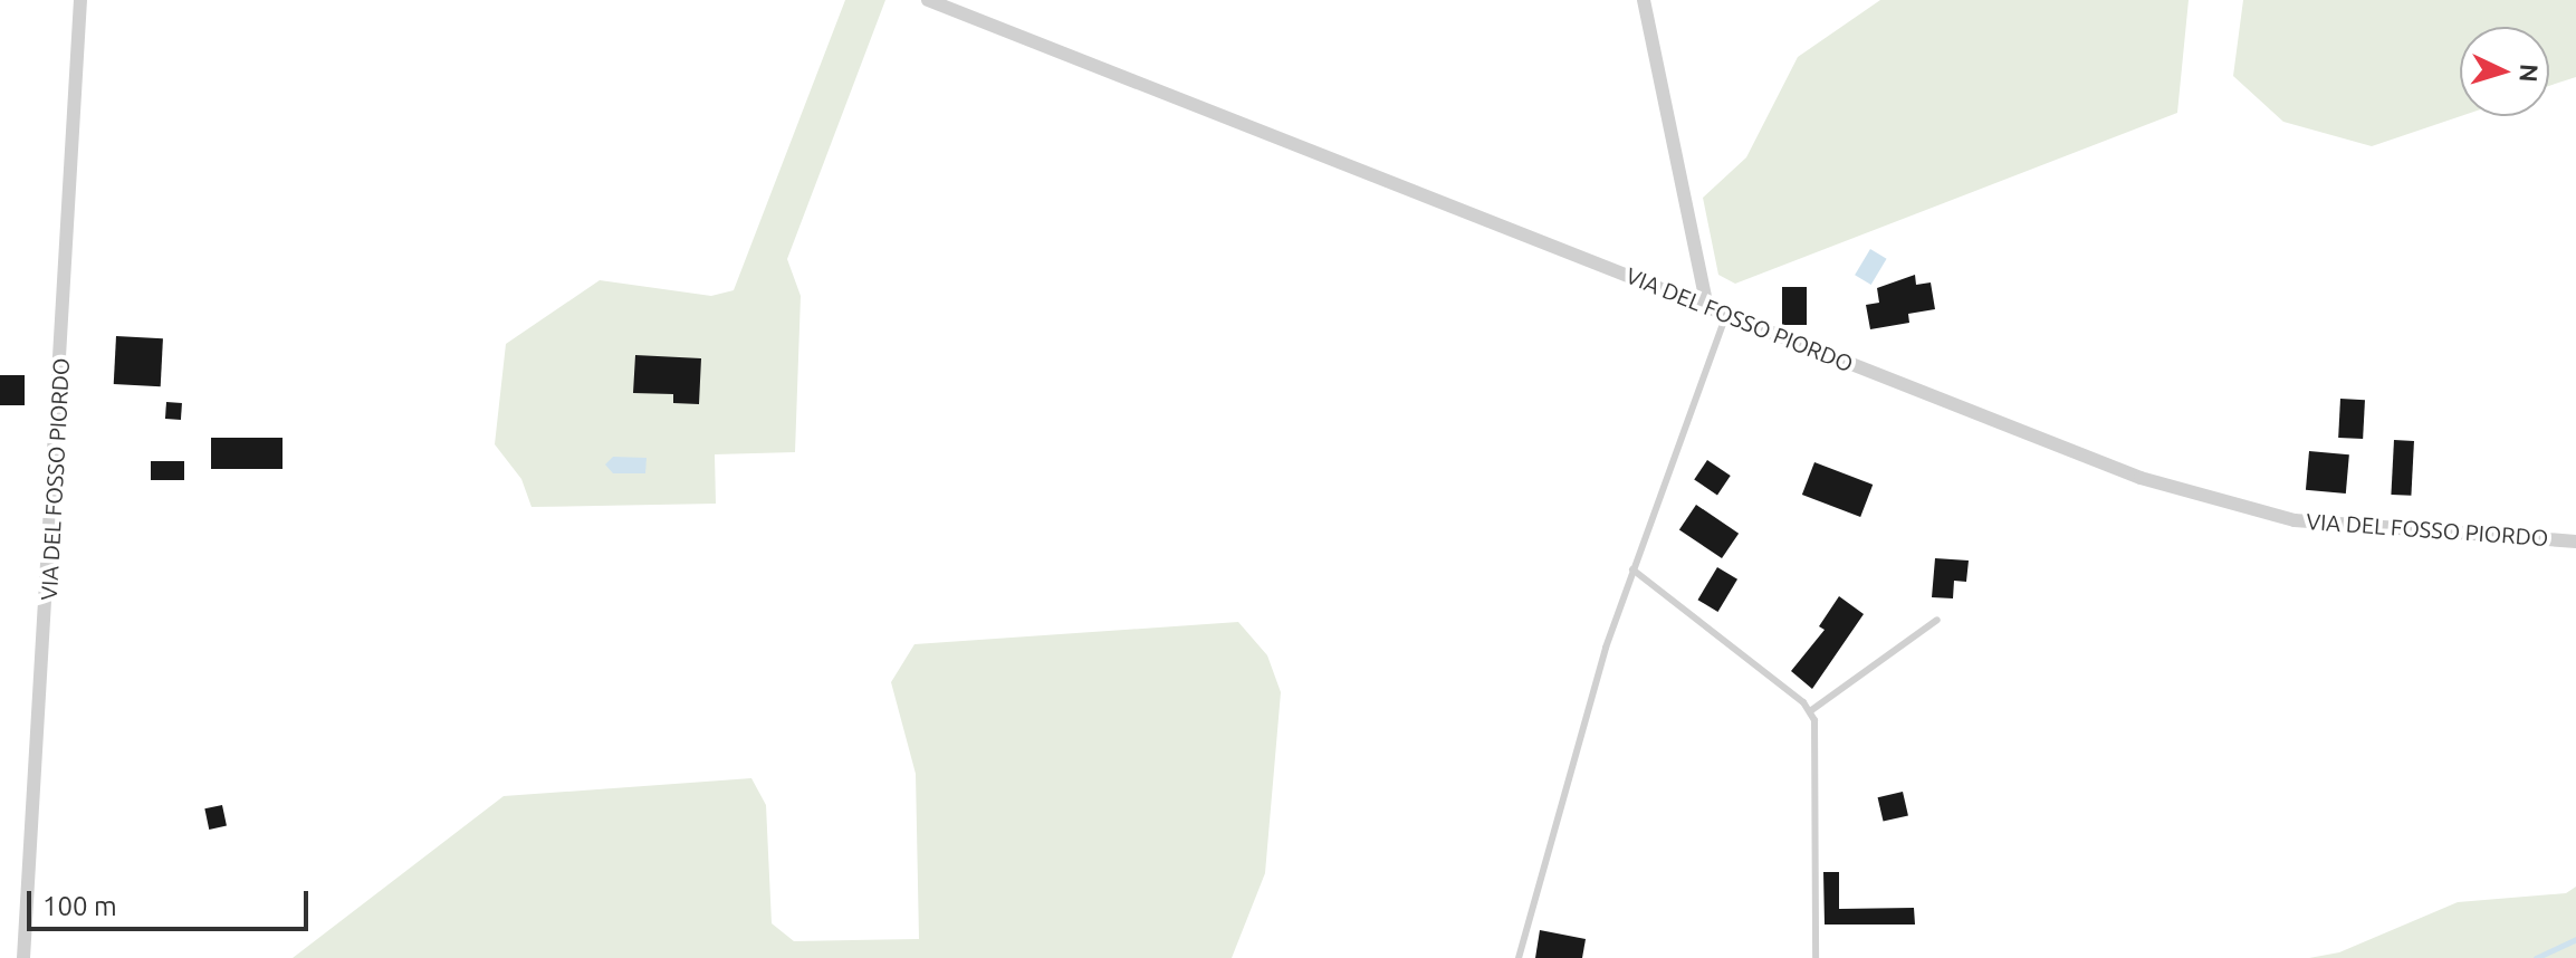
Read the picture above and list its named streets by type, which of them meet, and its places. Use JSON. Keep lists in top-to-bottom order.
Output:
{
  "streets": {
    "street": ["VIA DEL FOSSO PIORDO"]
  },
  "scale_bar": "100 m",
  "north": "right"
}
